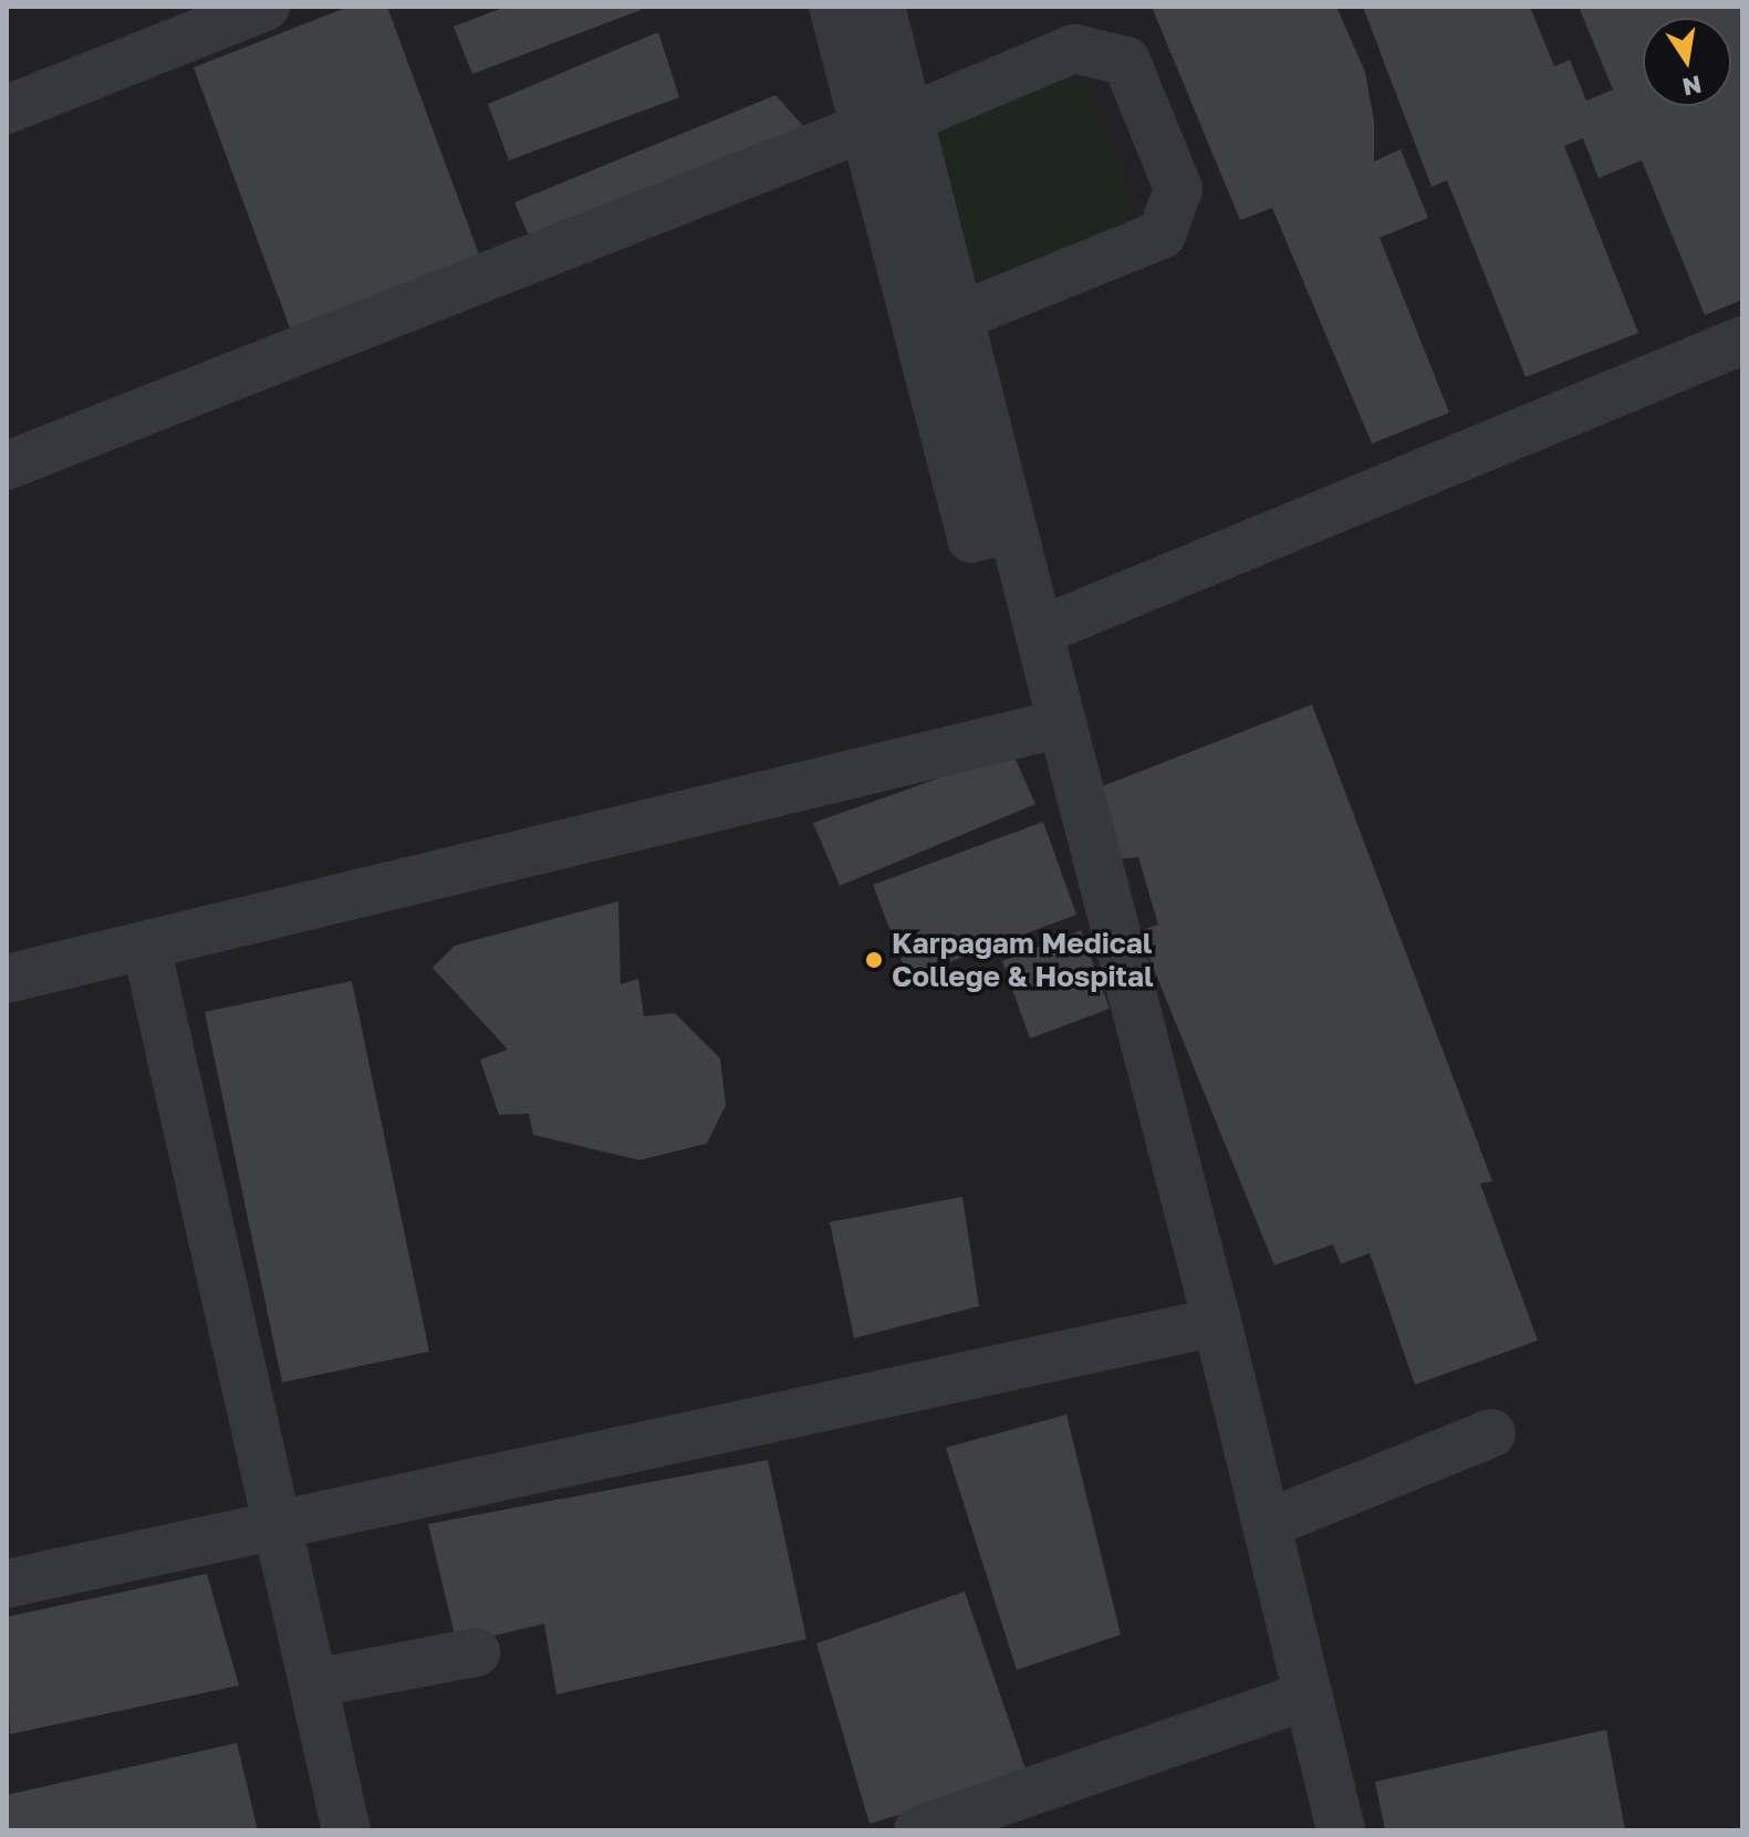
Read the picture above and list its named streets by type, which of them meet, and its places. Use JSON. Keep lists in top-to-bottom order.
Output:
{
  "places": ["Karpagam Medical College & Hospital"],
  "north": "bottom"
}
